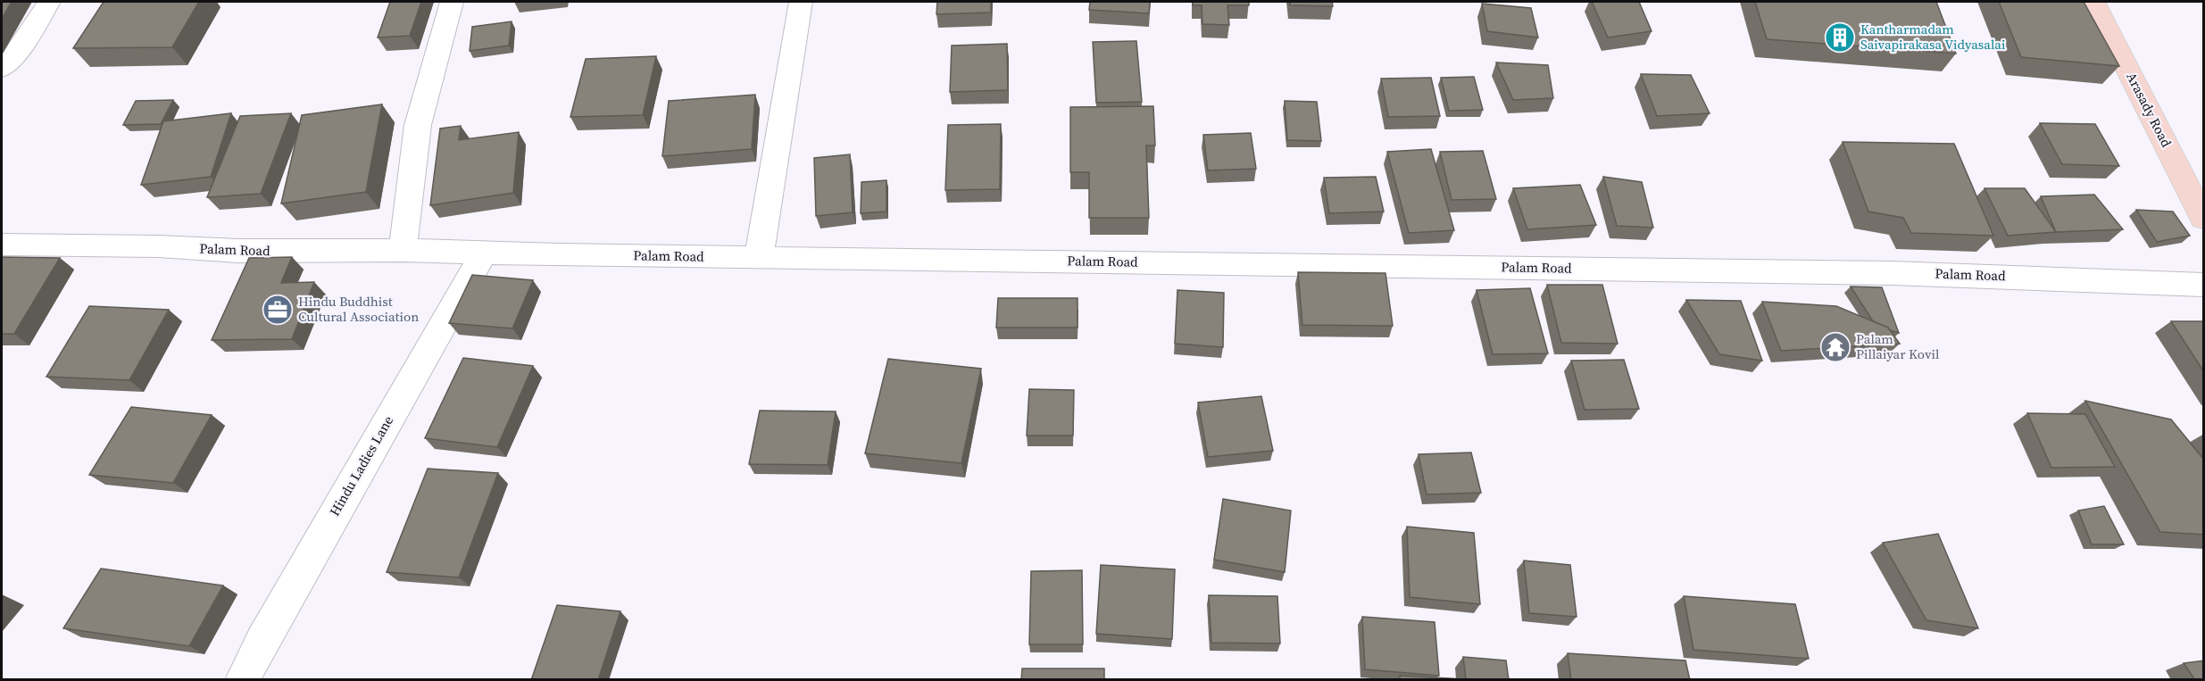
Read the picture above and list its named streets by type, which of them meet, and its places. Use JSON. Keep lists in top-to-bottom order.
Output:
{
  "streets": {
    "main road": ["Arasady Road"],
    "street": ["Palam Road", "Hindu Ladies Lane"]
  },
  "crossings": [
    ["Palam Road", "Hindu Ladies Lane"]
  ],
  "places": {
    "building": ["Kantharmadam Saivapirakasa Vidyasalai"],
    "office": ["Hindu Buddhist Cultural Association"],
    "temple": ["Palam Pillaiyar Kovil"]
  }
}
